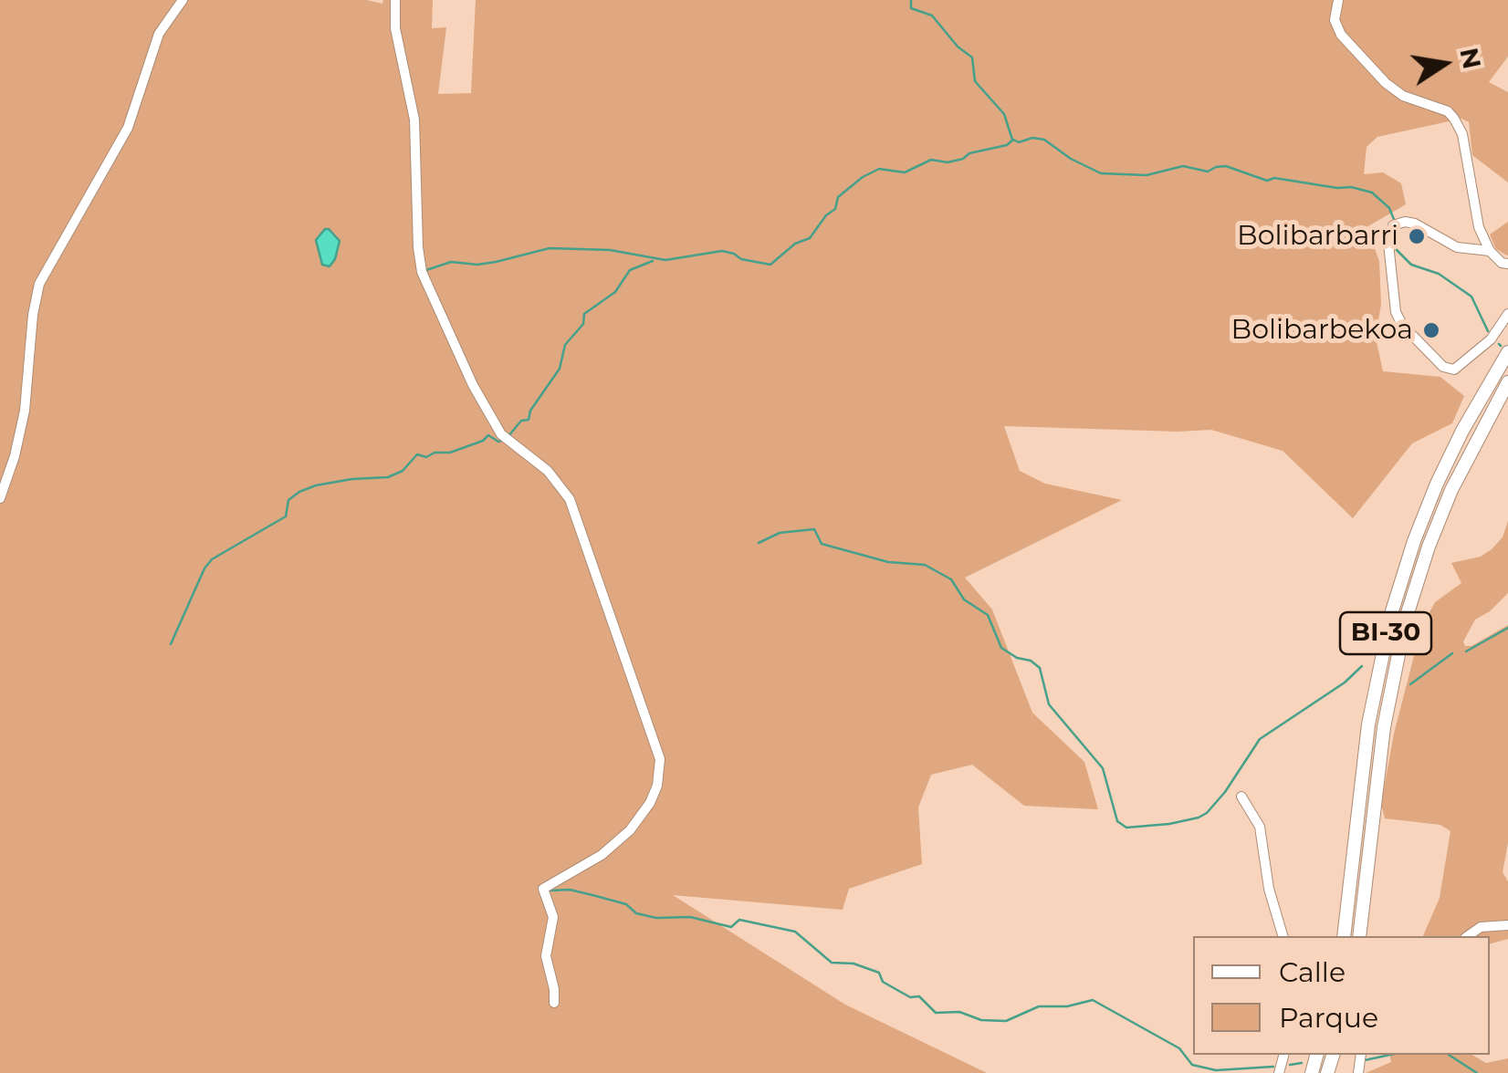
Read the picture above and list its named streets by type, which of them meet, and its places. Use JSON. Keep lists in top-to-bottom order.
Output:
{
  "streets": {
    "highway": ["BI-30"]
  },
  "places": ["Bolibarbarri", "Bolibarbekoa"],
  "legend": ["Calle", "Parque"],
  "north": "right"
}
